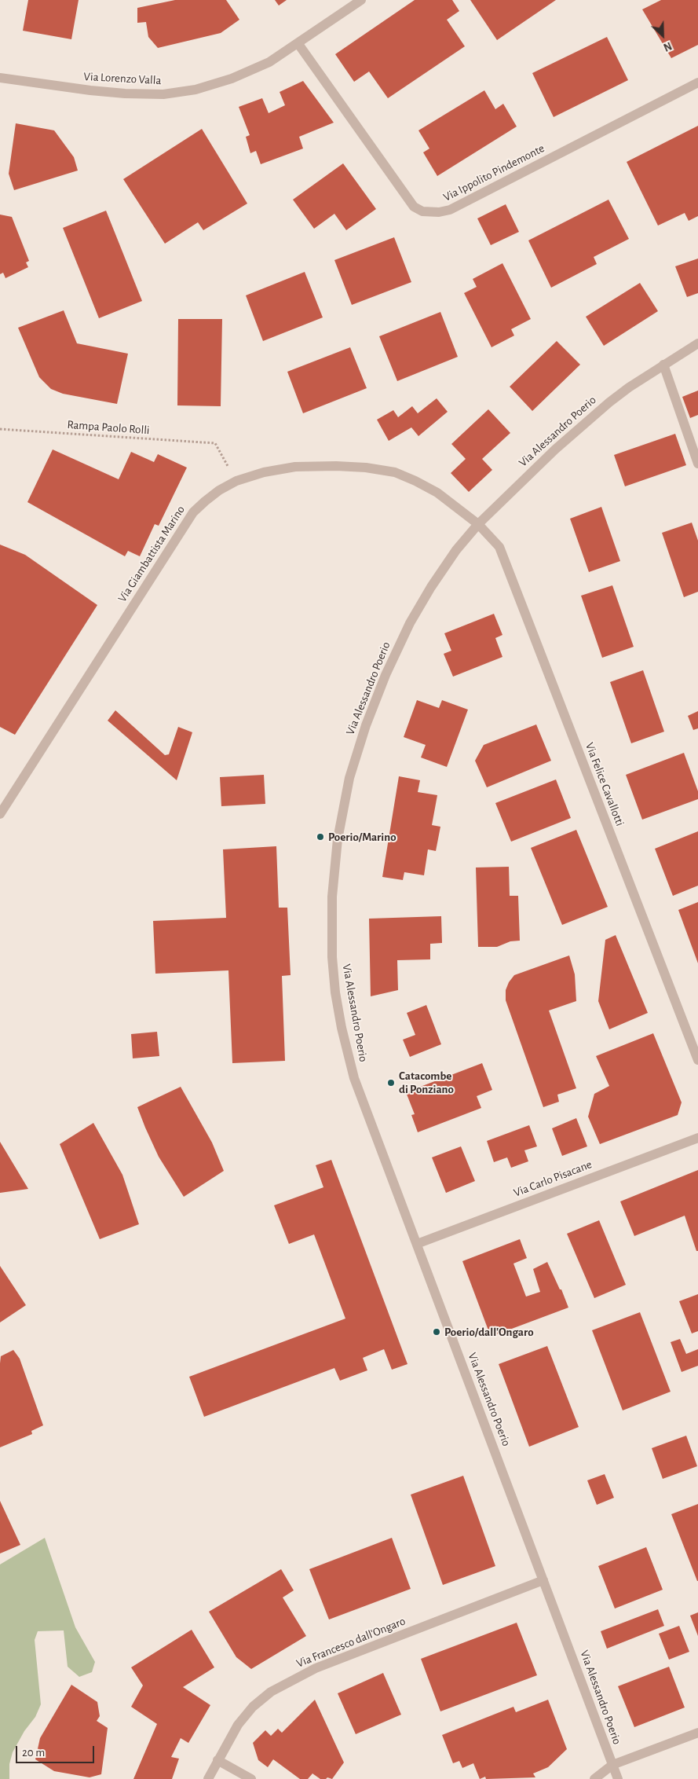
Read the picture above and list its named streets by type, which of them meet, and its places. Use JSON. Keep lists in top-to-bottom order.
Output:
{
  "streets": {
    "street": [
      "Via Lorenzo Valla",
      "Via Ippolito Pindemonte",
      "Via Alessandro Poerio",
      "Via Giambattista Marino",
      "Via Felice Cavallotti",
      "Via Carlo Pisacane",
      "Via Francesco dall'Ongaro"
    ],
    "path": ["Rampa Paolo Rolli"]
  },
  "crossings": [
    ["Via Lorenzo Valla", "Via Ippolito Pindemonte"],
    ["Rampa Paolo Rolli", "Via Giambattista Marino"],
    ["Via Alessandro Poerio", "Via Giambattista Marino"],
    ["Via Alessandro Poerio", "Via Felice Cavallotti"],
    ["Via Alessandro Poerio", "Via Carlo Pisacane"],
    ["Via Alessandro Poerio", "Via Francesco dall'Ongaro"],
    ["Via Giambattista Marino", "Via Felice Cavallotti"]
  ],
  "places": ["Poerio/Marino", "Catacombe di Ponziano", "Poerio/dall'Ongaro"],
  "scale_bar": "20 m",
  "north": "bottom right"
}
